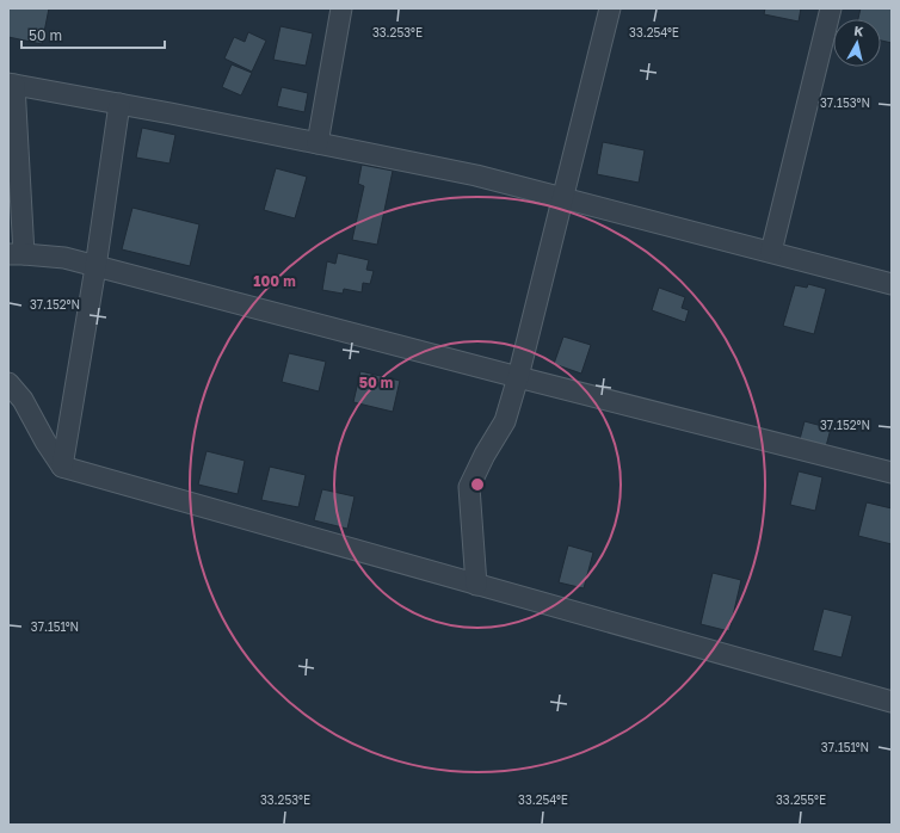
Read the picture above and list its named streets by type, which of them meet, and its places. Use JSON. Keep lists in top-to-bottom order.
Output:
{
  "scale_bar": "50 m",
  "north": "top",
  "coordinates": [
    "33.253°E",
    "33.254°E",
    "37.153°N",
    "37.152°N",
    "37.151°N",
    "33.255°E"
  ],
  "rings": ["100 m", "50 m"]
}
